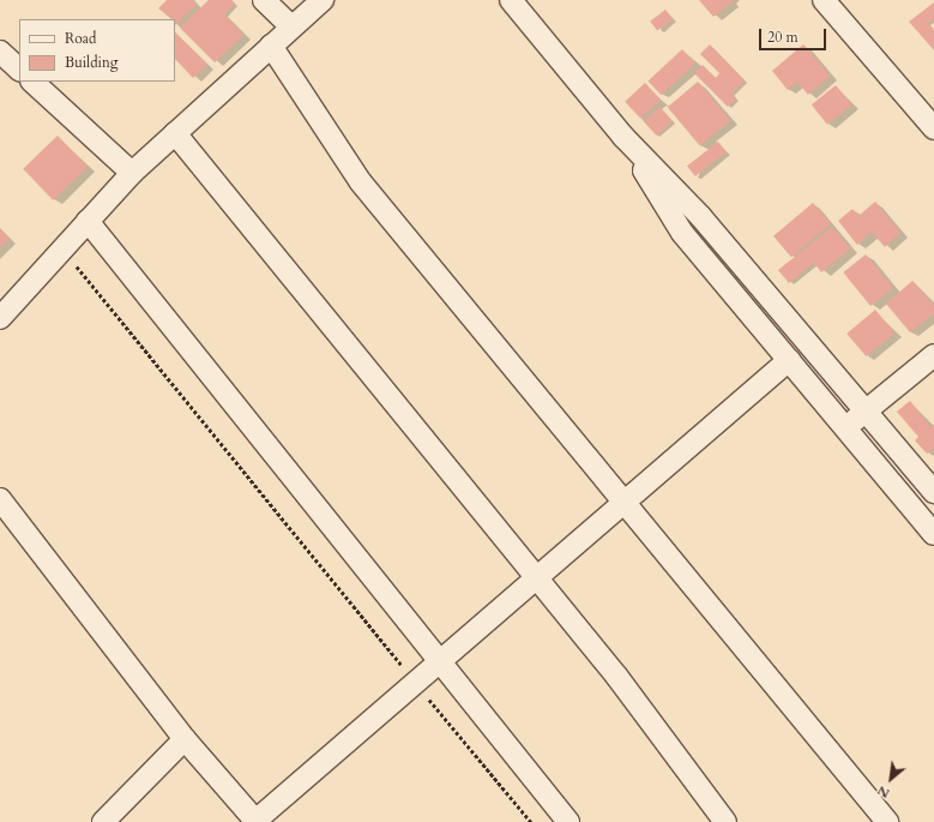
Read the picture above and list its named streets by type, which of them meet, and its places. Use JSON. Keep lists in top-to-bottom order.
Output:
{
  "legend": ["Road", "Building"],
  "scale_bar": "20 m",
  "north": "bottom left"
}
